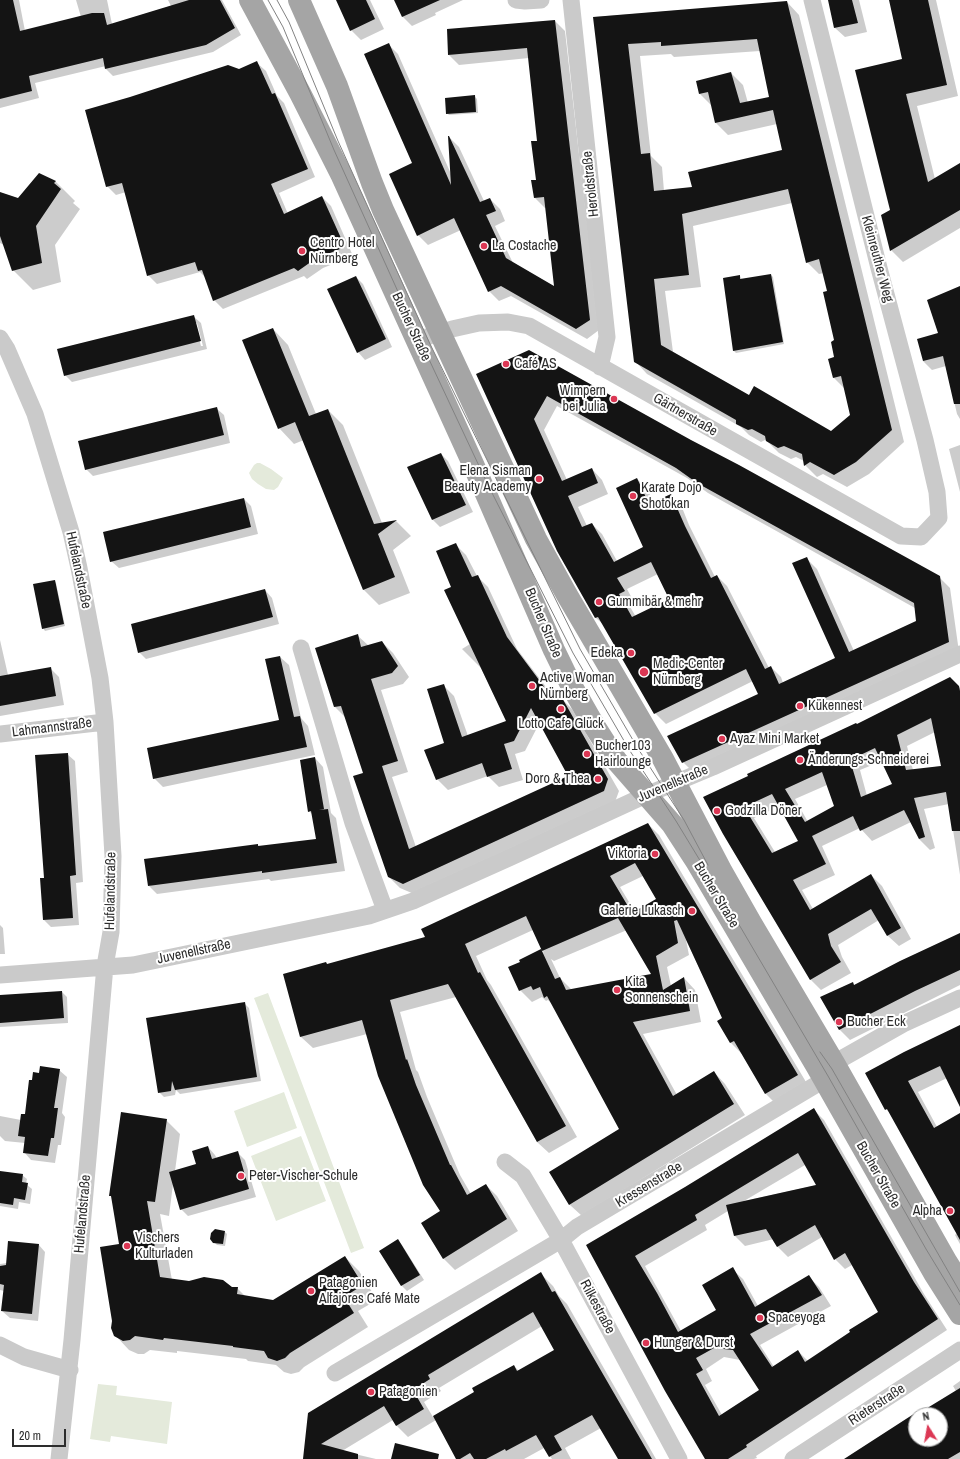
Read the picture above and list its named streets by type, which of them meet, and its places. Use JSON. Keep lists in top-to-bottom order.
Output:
{
  "streets": {
    "main road": ["Bucher Straße"],
    "street": [
      "Heroldstraße",
      "Kleinreuther Weg",
      "Gärtnerstraße",
      "Hufelandstraße",
      "Lahmannstraße",
      "Juvenellstraße",
      "Kressenstraße",
      "Rilkestraße",
      "Rieterstraße"
    ]
  },
  "crossings": [
    ["Heroldstraße", "Gärtnerstraße"],
    ["Kleinreuther Weg", "Gärtnerstraße"],
    ["Bucher Straße", "Gärtnerstraße"],
    ["Bucher Straße", "Juvenellstraße"],
    ["Bucher Straße", "Kressenstraße"],
    ["Hufelandstraße", "Lahmannstraße"],
    ["Hufelandstraße", "Juvenellstraße"],
    ["Kressenstraße", "Rilkestraße"]
  ],
  "places": [
    "La Costache",
    "Centro Hotel Nürnberg",
    "Café AS",
    "Wimpern bei Julia",
    "Elena Sisman Beauty Academy",
    "Karate Dojo Shotokan",
    "Gummibär & mehr",
    "Edeka",
    "Medic-Center Nürnberg",
    "Active Woman Nürnberg",
    "Kükennest",
    "Lotto Cafe Glück",
    "Ayaz Mini Market",
    "Bucher103 Hairlounge",
    "Änderungs-Schneiderei",
    "Doro & Thea",
    "Godzilla Döner",
    "Viktoria",
    "Galerie Lukasch",
    "Kita Sonnenschein",
    "Bucher Eck",
    "Peter-Vischer-Schule",
    "Alpha",
    "Vischers Kulturladen",
    "Patagonien Alfajores Café Mate",
    "Spaceyoga",
    "Hunger & Durst",
    "Patagonien"
  ],
  "scale_bar": "20 m",
  "north": "top"
}
